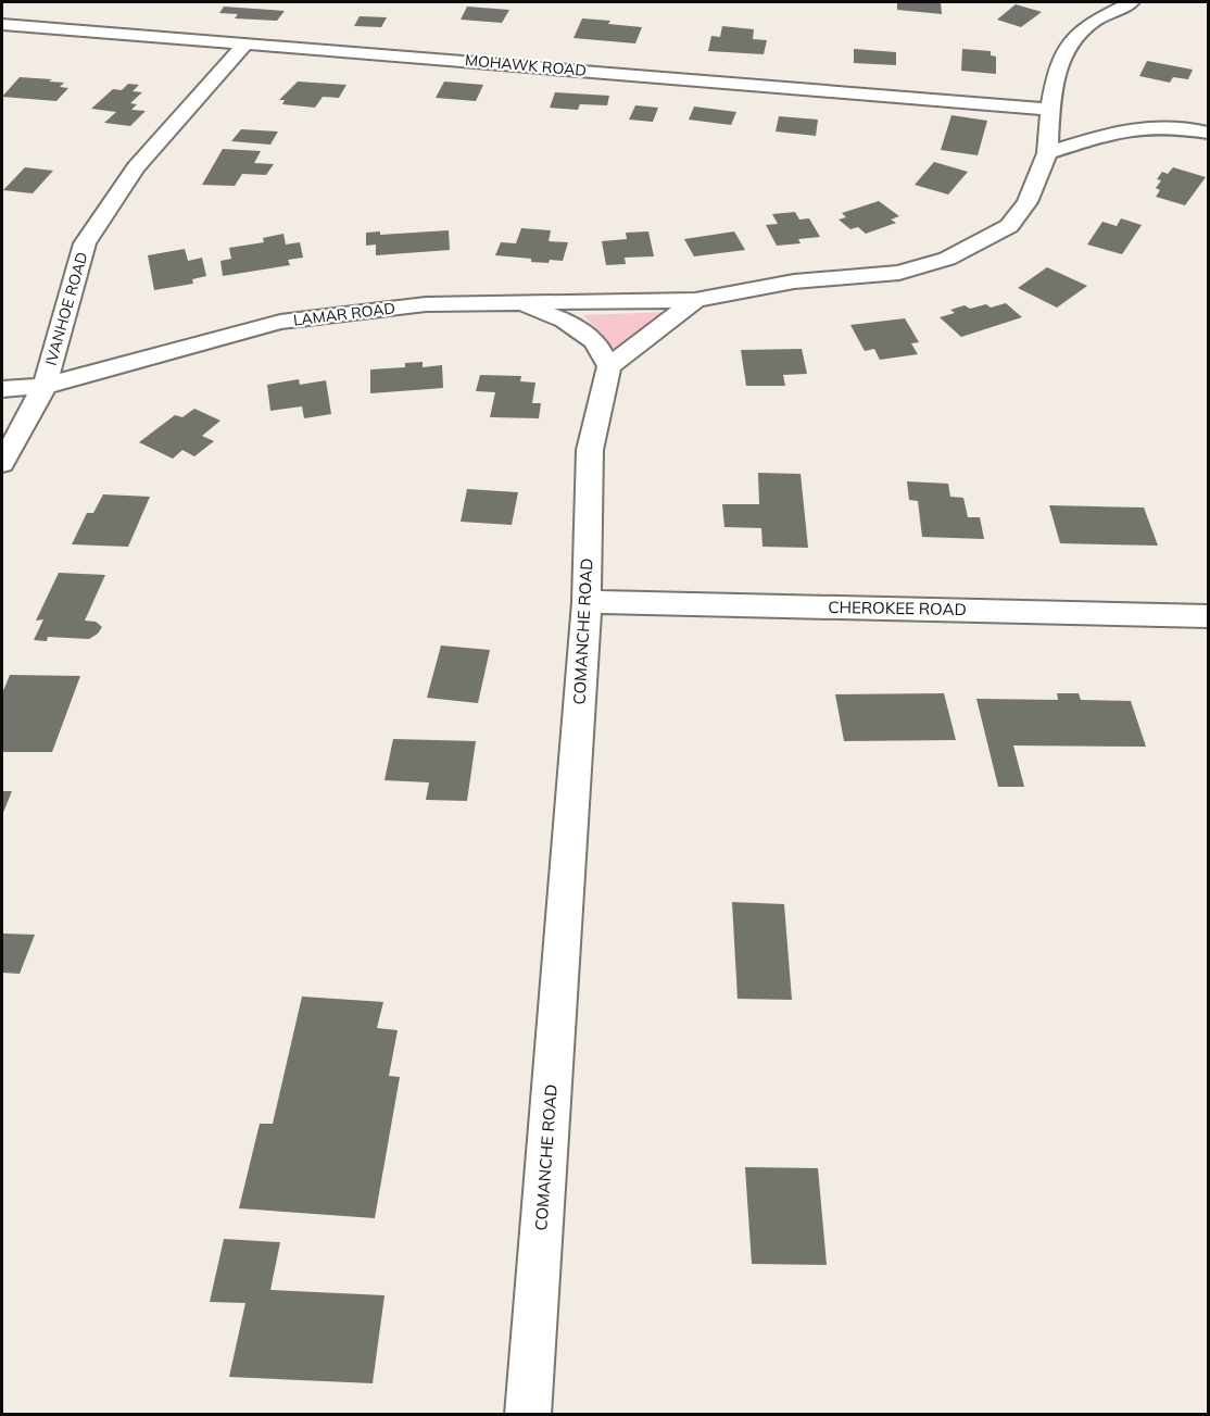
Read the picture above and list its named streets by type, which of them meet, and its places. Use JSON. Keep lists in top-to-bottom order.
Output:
{
  "streets": {
    "street": [
      "MOHAWK ROAD",
      "IVANHOE ROAD",
      "LAMAR ROAD",
      "CHEROKEE ROAD",
      "COMANCHE ROAD"
    ]
  },
  "crossings": [
    ["MOHAWK ROAD", "IVANHOE ROAD"],
    ["IVANHOE ROAD", "LAMAR ROAD"],
    ["CHEROKEE ROAD", "COMANCHE ROAD"]
  ]
}
